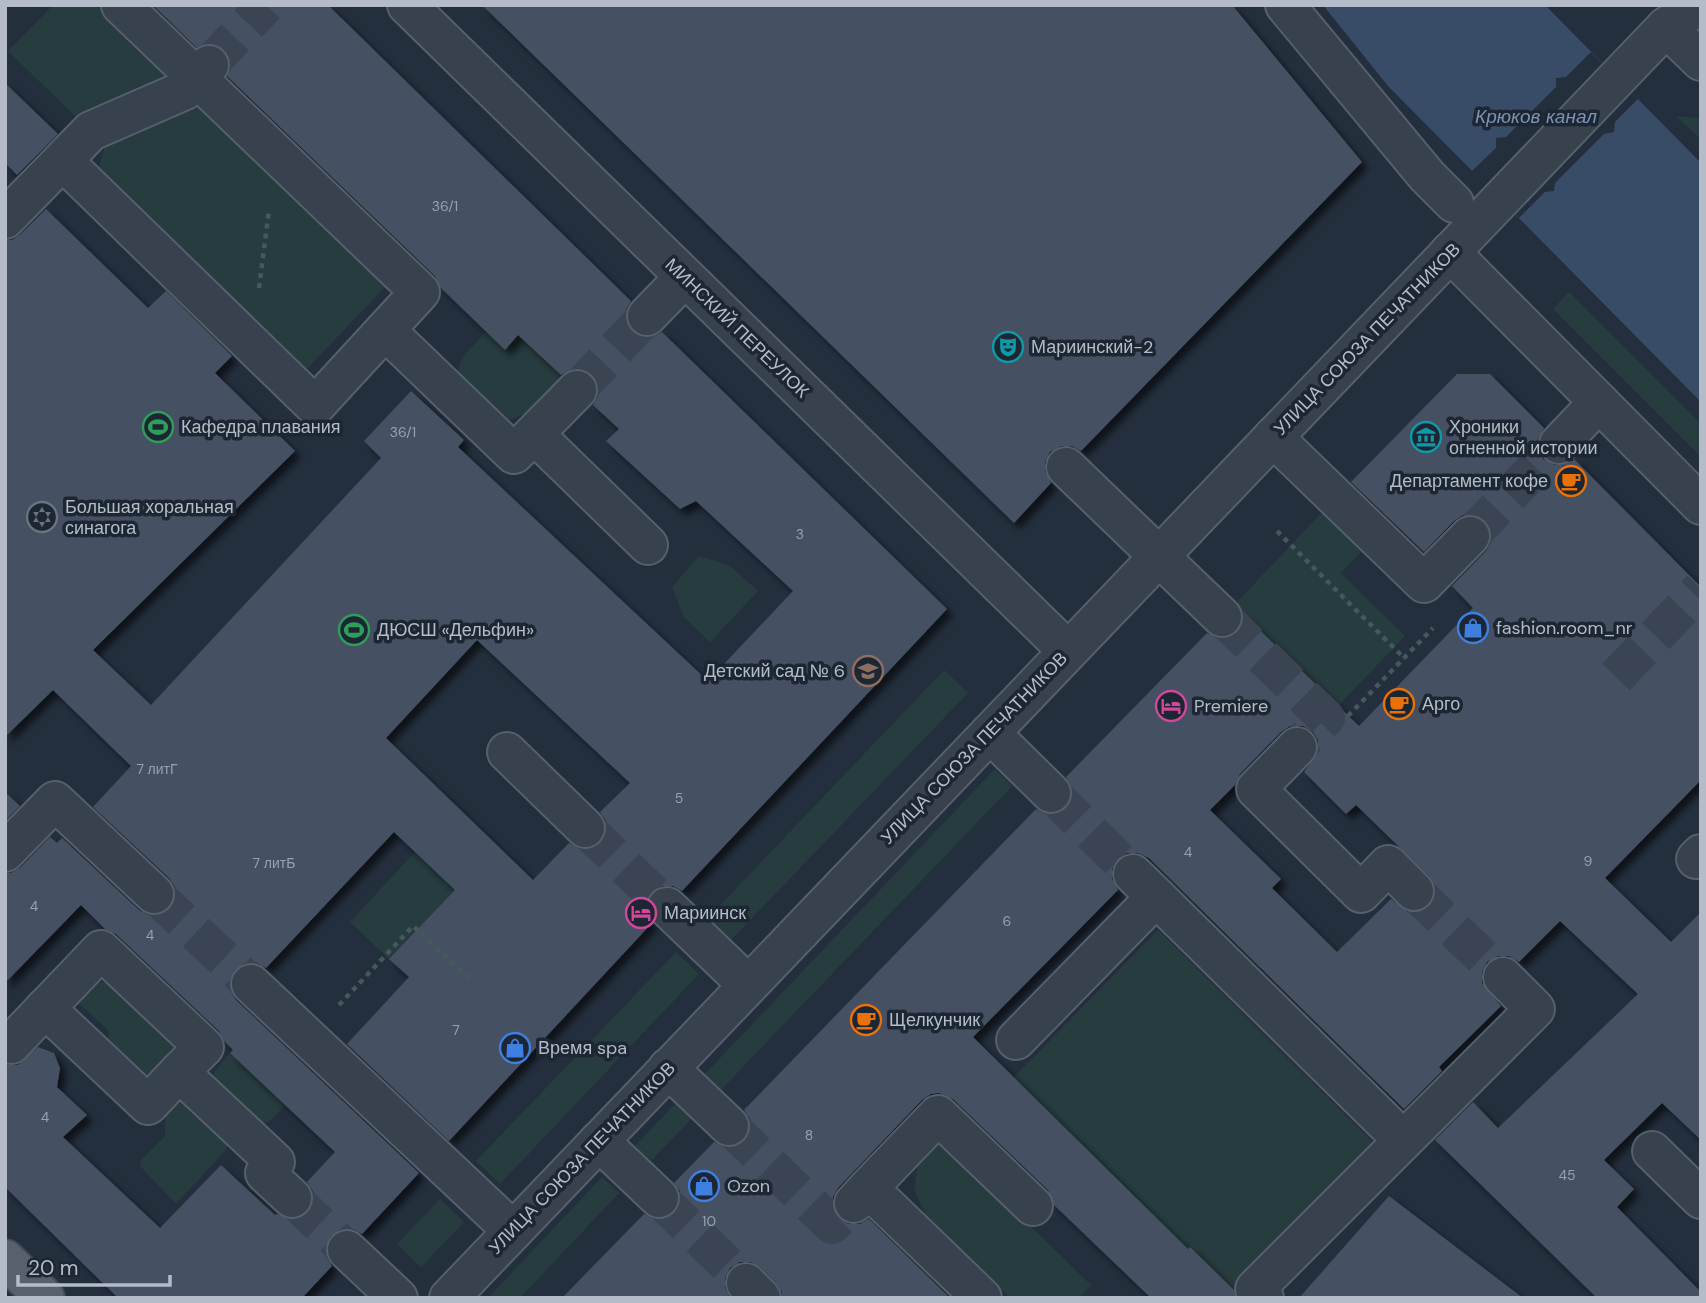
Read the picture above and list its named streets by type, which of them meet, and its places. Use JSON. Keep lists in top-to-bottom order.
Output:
{
  "streets": {
    "street": ["МИНСКИЙ ПЕРЕУЛОК", "УЛИЦА СОЮЗА ПЕЧАТНИКОВ"]
  },
  "crossings": [
    ["МИНСКИЙ ПЕРЕУЛОК", "УЛИЦА СОЮЗА ПЕЧАТНИКОВ"]
  ],
  "water": ["Крюков канал"],
  "places": {
    "theatre": ["Мариинский-2"],
    "sports": ["Кафедра плавания", "ДЮСШ «Дельфин»"],
    "museum": ["Хроники огненной истории"],
    "cafe": ["Департамент кофе", "Арго", "Щелкунчик"],
    "synagogue": ["Большая хоральная синагога"],
    "shop": ["fashion.room_nr", "Время spa", "Ozon"],
    "school or university": ["Детский сад № 6"],
    "hotel": ["Premiere", "Мариинск"]
  },
  "house_numbers": [
    "36/1",
    "36/1",
    "3",
    "7 литГ",
    "5",
    "4",
    "9",
    "7 литБ",
    "4",
    "6",
    "4",
    "7",
    "4",
    "8",
    "45",
    "10"
  ],
  "scale_bar": "20 m"
}
